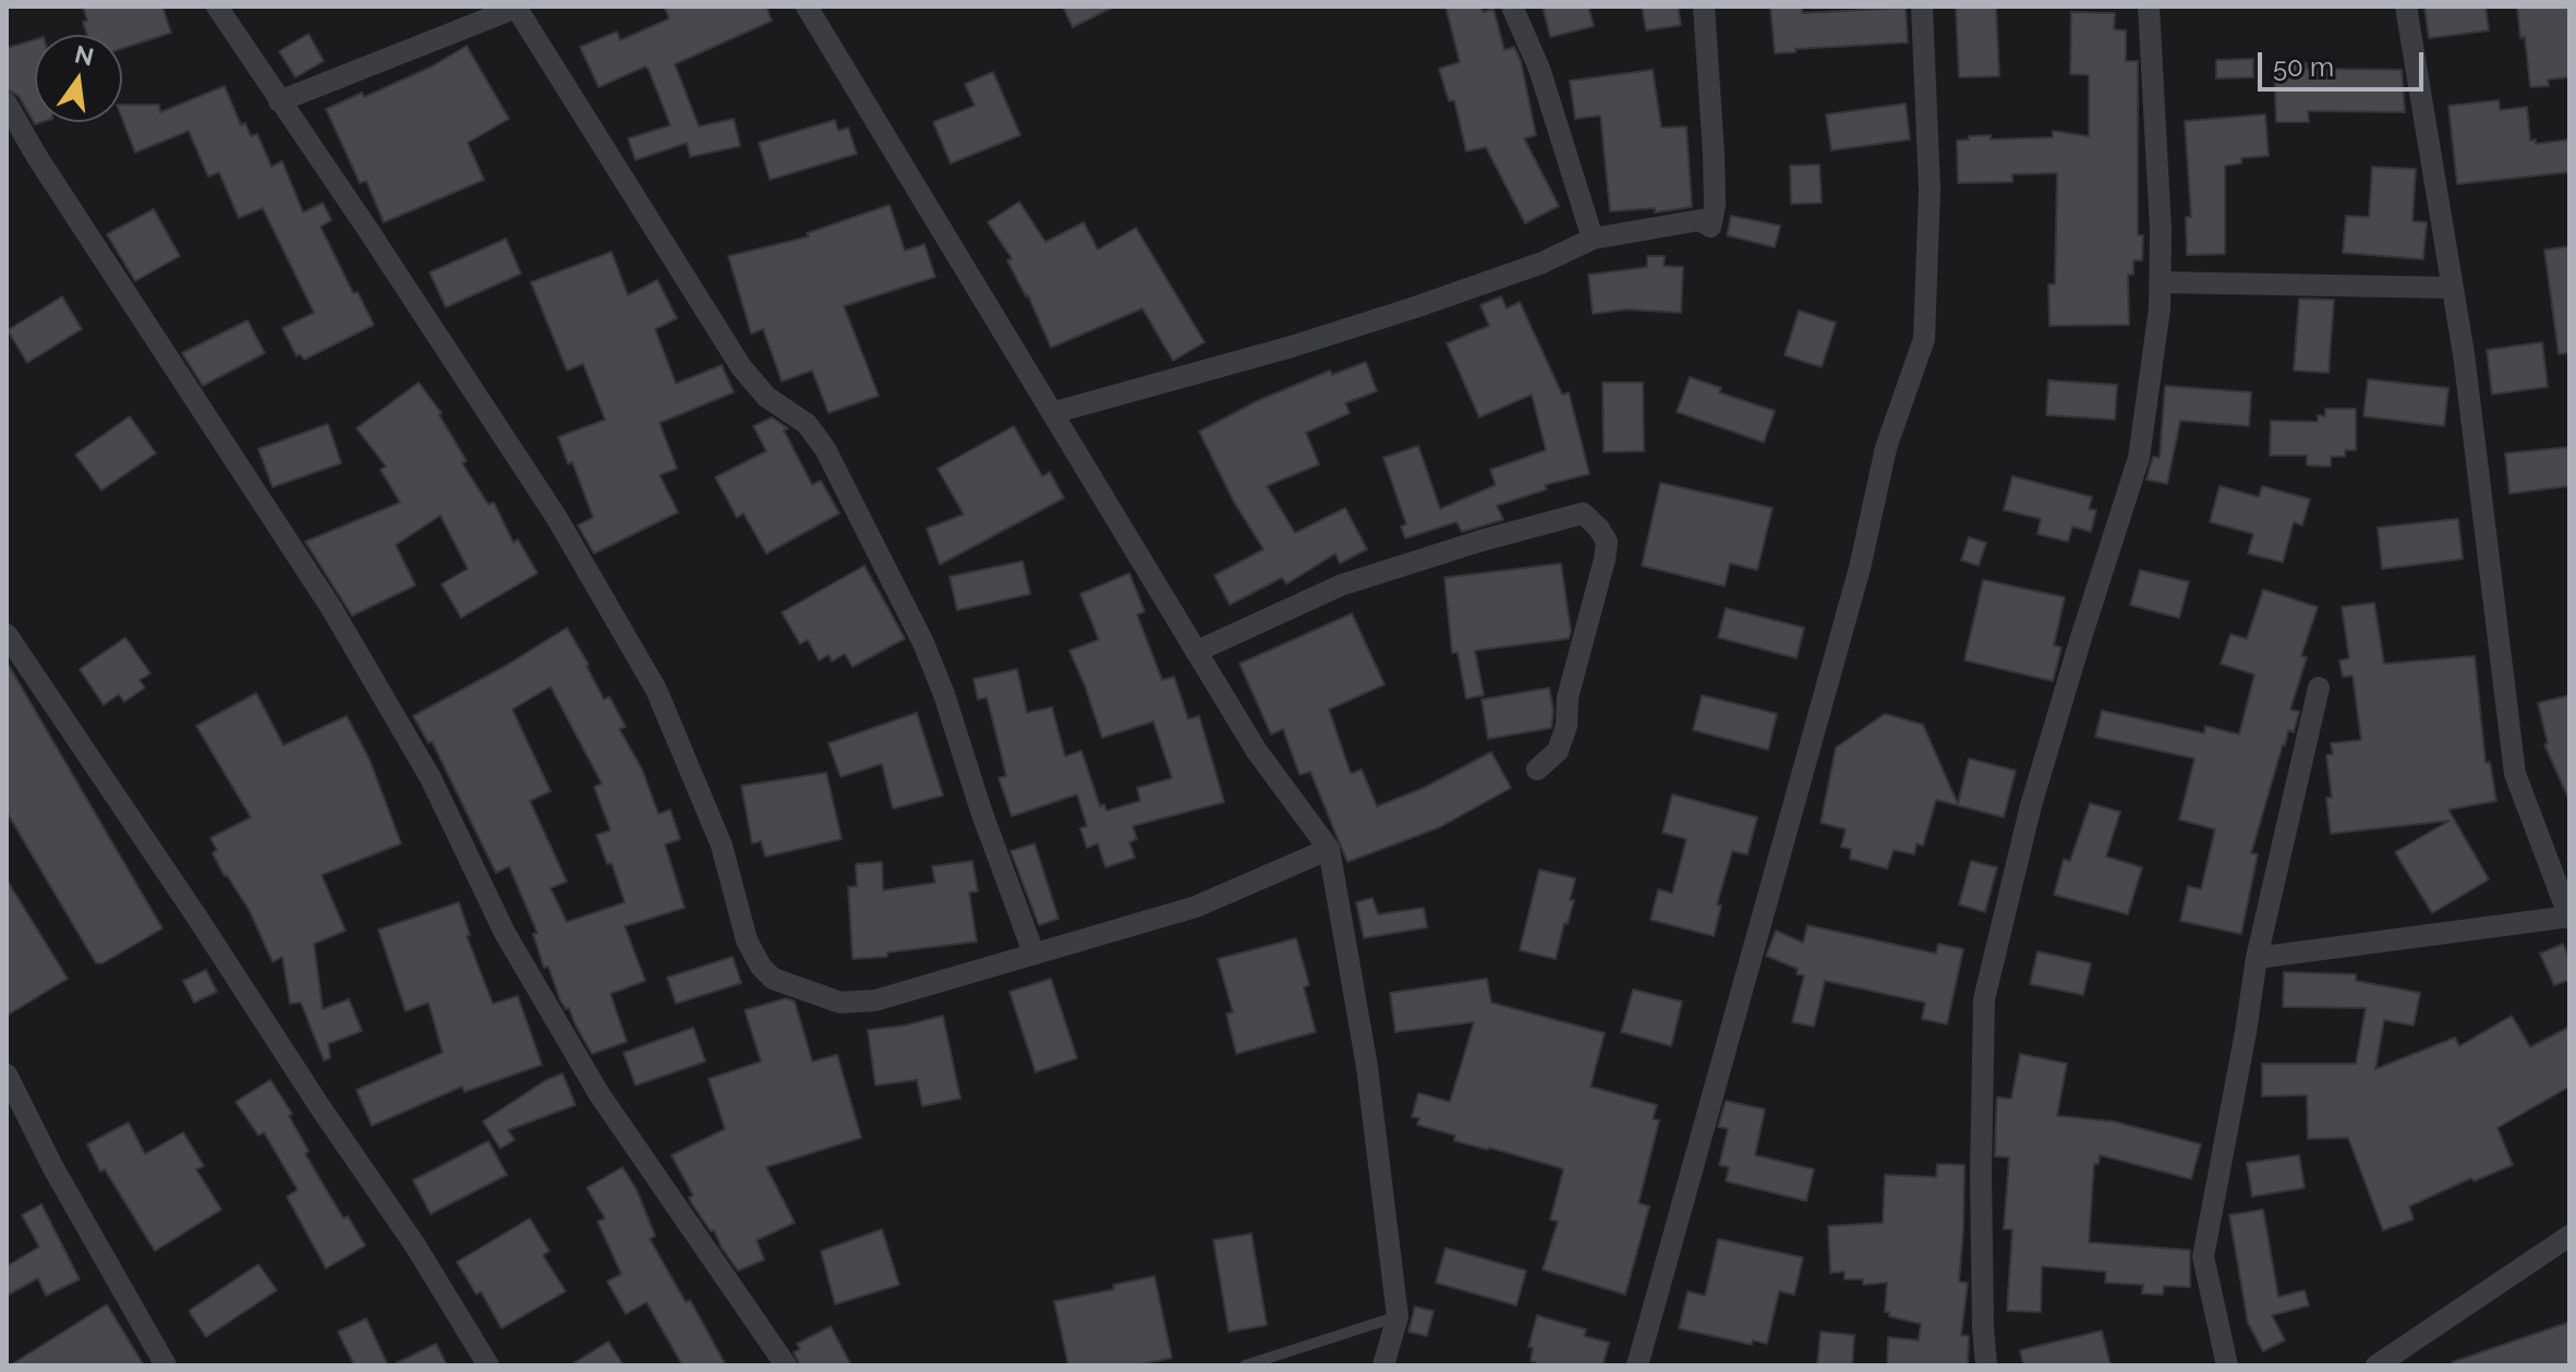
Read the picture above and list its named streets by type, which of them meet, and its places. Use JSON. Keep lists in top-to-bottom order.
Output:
{
  "scale_bar": "50 m",
  "north": "top"
}
